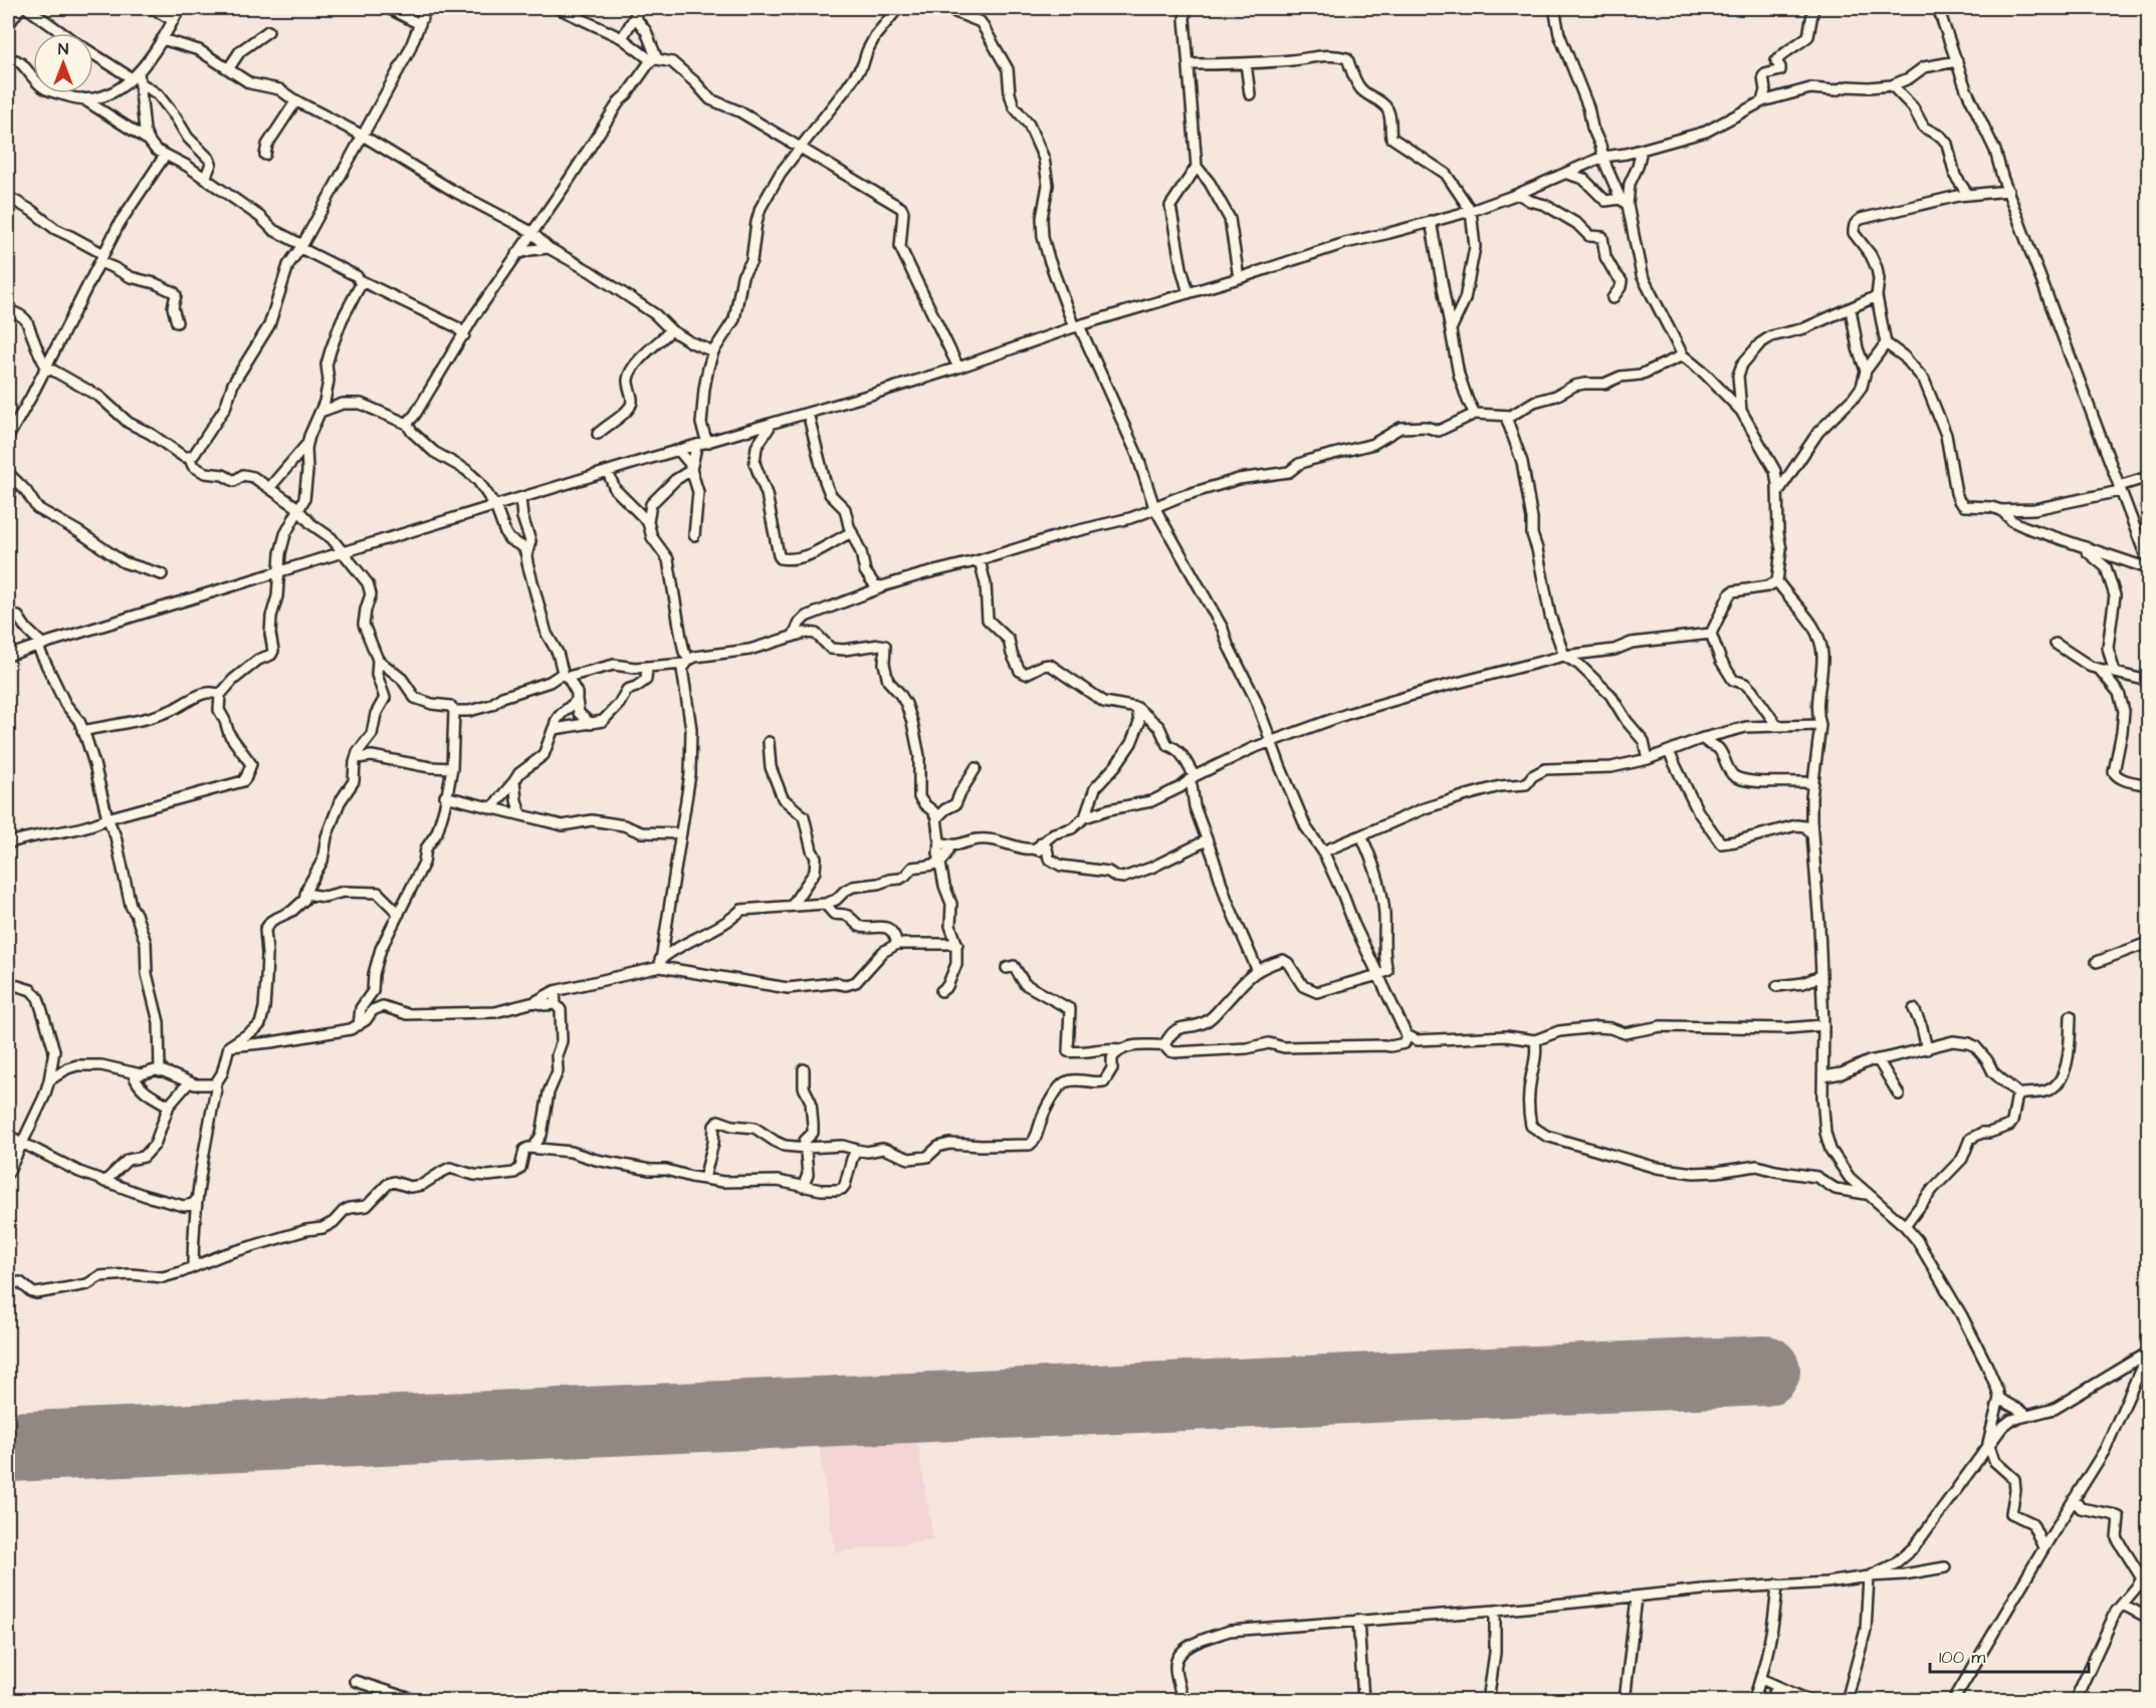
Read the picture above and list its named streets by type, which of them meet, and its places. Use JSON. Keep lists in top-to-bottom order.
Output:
{
  "scale_bar": "100 m",
  "north": "top"
}
